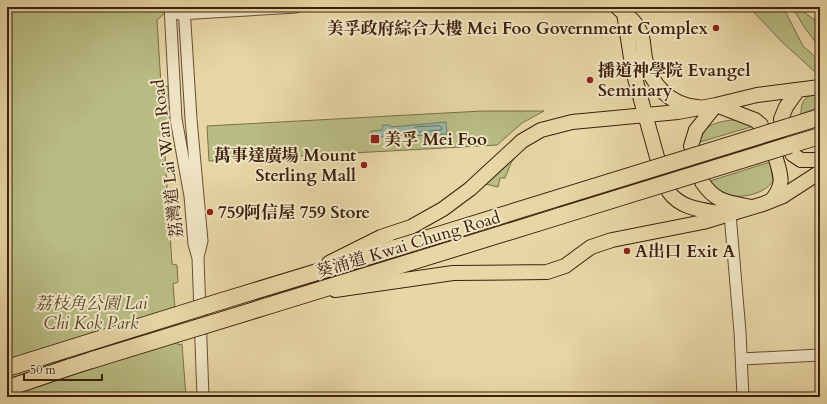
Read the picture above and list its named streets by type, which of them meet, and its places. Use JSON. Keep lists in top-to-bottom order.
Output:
{
  "streets": {
    "highway": ["葵涌道 Kwai Chung Road"],
    "street": ["荔灣道 Lai Wan Road"]
  },
  "parks": ["荔枝角公園 Lai Chi Kok Park"],
  "places": {
    "other": [
      "美孚政府綜合大樓 Mei Foo Government Complex",
      "播道神學院 Evangel Seminary",
      "萬事達廣場 Mount Sterling Mall",
      "759阿信屋 759 Store",
      "A出口 Exit A"
    ],
    "transit": ["美孚 Mei Foo"]
  },
  "scale_bar": "50 m"
}
